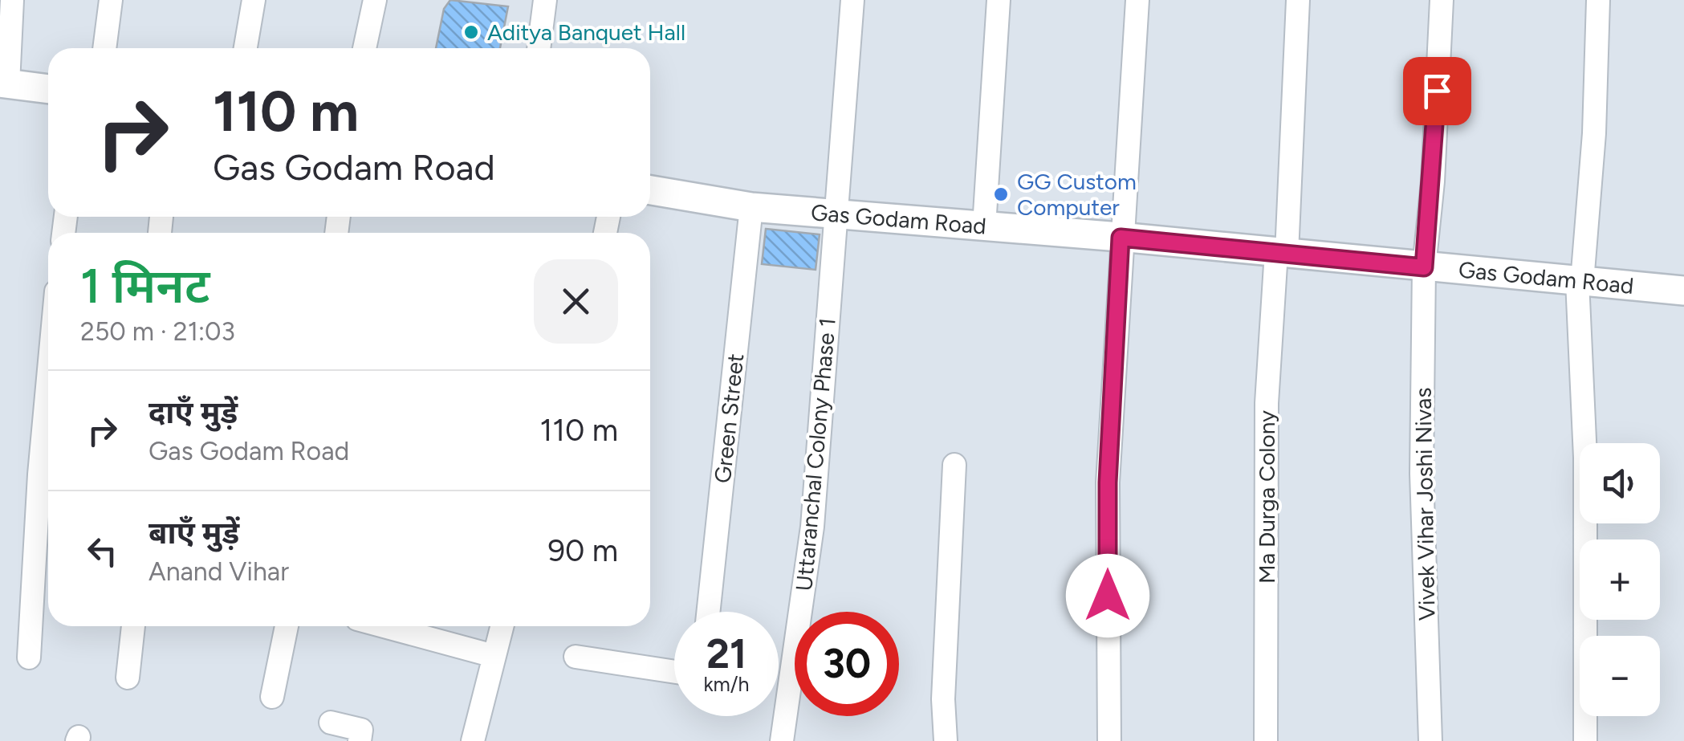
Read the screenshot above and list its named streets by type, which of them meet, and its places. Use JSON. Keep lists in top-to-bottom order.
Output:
{
  "streets": {
    "main road": ["Gas Godam Road"],
    "street": [
      "Green Street",
      "Uttaranchal Colony Phase 1",
      "Ma Durga Colony",
      "Vivek Vihar Joshi Nivas"
    ]
  },
  "crossings": [
    ["Gas Godam Road", "Green Street"],
    ["Gas Godam Road", "Uttaranchal Colony Phase 1"],
    ["Gas Godam Road", "Ma Durga Colony"],
    ["Gas Godam Road", "Vivek Vihar Joshi Nivas"]
  ],
  "places": ["Aditya Banquet Hall", "GG Custom Computer"],
  "page": {
    "turn": ["110 m", "Gas Godam Road"],
    "heading": ["1 मिनट", "250 m · 21:03"],
    "list": [
      {
        "name": "दाएँ मुड़ें",
        "note": "Gas Godam Road",
        "value": "110 m"
      },
      {
        "name": "बाएँ मुड़ें",
        "note": "Anand Vihar",
        "value": "90 m"
      }
    ],
    "map_buttons": ["+", "−"],
    "speed": "21 km/h",
    "limit": "30"
  }
}
